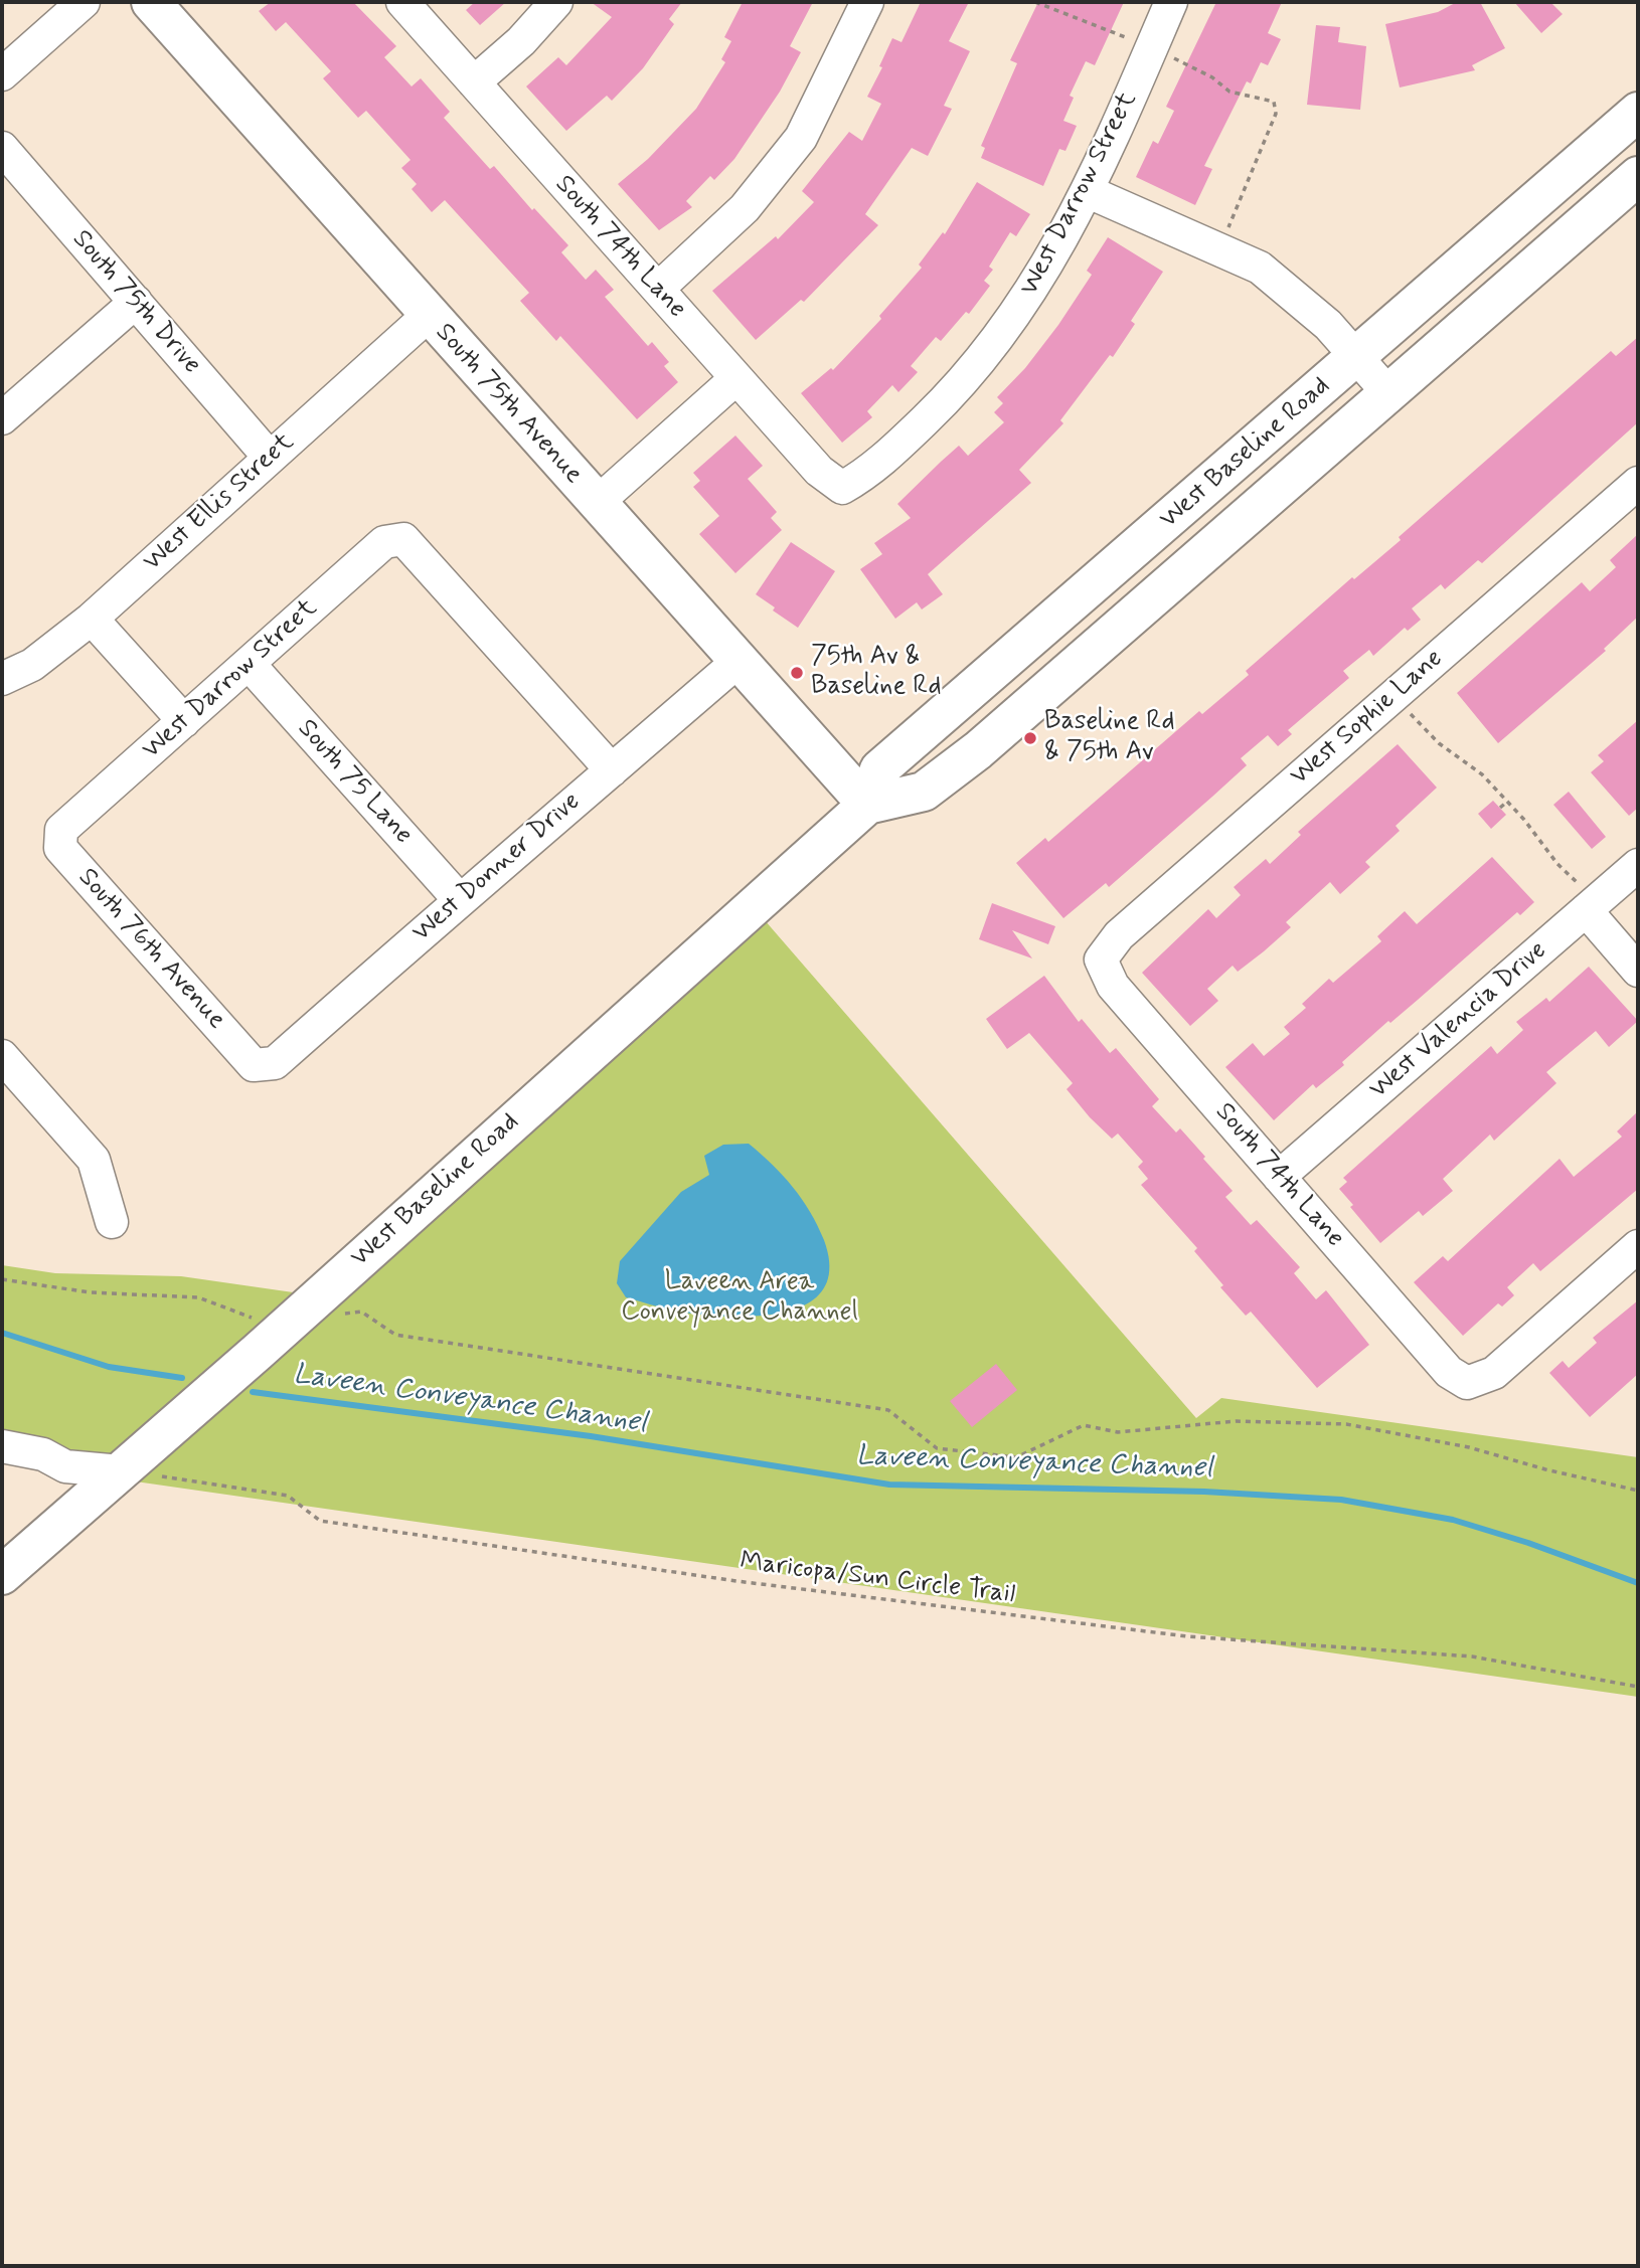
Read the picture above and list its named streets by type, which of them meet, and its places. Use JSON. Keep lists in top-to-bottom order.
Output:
{
  "streets": {
    "main road": ["South 75th Avenue", "West Baseline Road"],
    "street": [
      "West Darrow Street",
      "South 74th Lane",
      "South 75th Drive",
      "West Ellis Street",
      "West Sophie Lane",
      "South 75 Lane",
      "West Donner Drive",
      "South 76th Avenue",
      "West Valencia Drive"
    ],
    "path": ["Maricopa/Sun Circle Trail"]
  },
  "crossings": [
    ["West Darrow Street", "South 74th Lane"],
    ["West Darrow Street", "South 75 Lane"],
    ["West Darrow Street", "West Donner Drive"],
    ["West Darrow Street", "South 76th Avenue"],
    ["South 74th Lane", "West Sophie Lane"],
    ["South 74th Lane", "West Valencia Drive"],
    ["South 75th Drive", "West Ellis Street"],
    ["South 75th Avenue", "West Baseline Road"],
    ["South 75th Avenue", "West Ellis Street"],
    ["South 75th Avenue", "West Donner Drive"],
    ["West Baseline Road", "Maricopa/Sun Circle Trail"],
    ["South 75 Lane", "West Donner Drive"],
    ["West Donner Drive", "South 76th Avenue"]
  ],
  "water": ["Laveen Conveyance Channel"],
  "parks": ["Laveen Area Conveyance Channel"],
  "places": ["75th Av & Baseline Rd", "Baseline Rd & 75th Av"]
}
